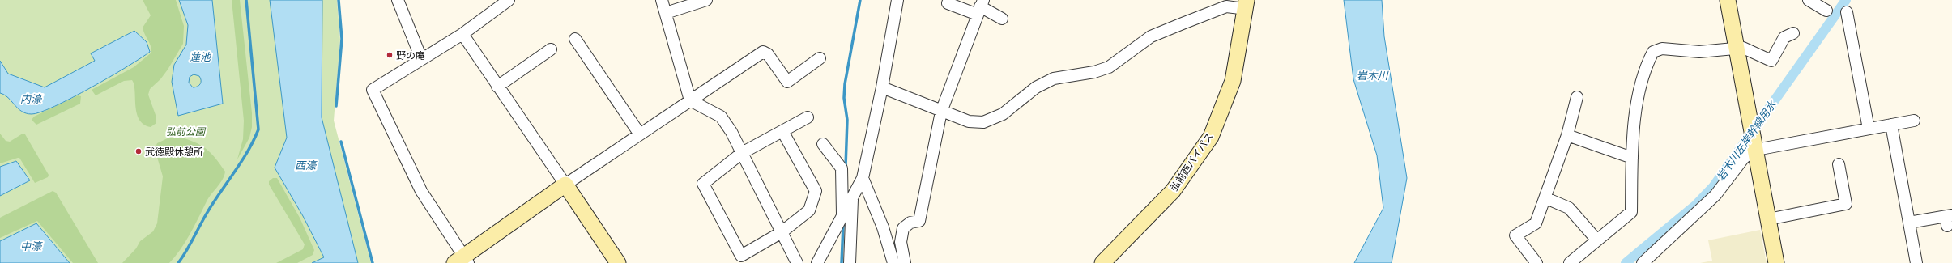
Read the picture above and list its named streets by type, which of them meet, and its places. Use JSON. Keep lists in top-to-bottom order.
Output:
{
  "streets": {
    "street": ["弘前西バイパス"]
  },
  "water": [
    "蓮池",
    "岩木川",
    "内濠",
    "岩木川左岸幹線用水",
    "西濠",
    "中濠"
  ],
  "parks": ["弘前公園"],
  "places": ["野の庵", "武徳殿休憩所"]
}
